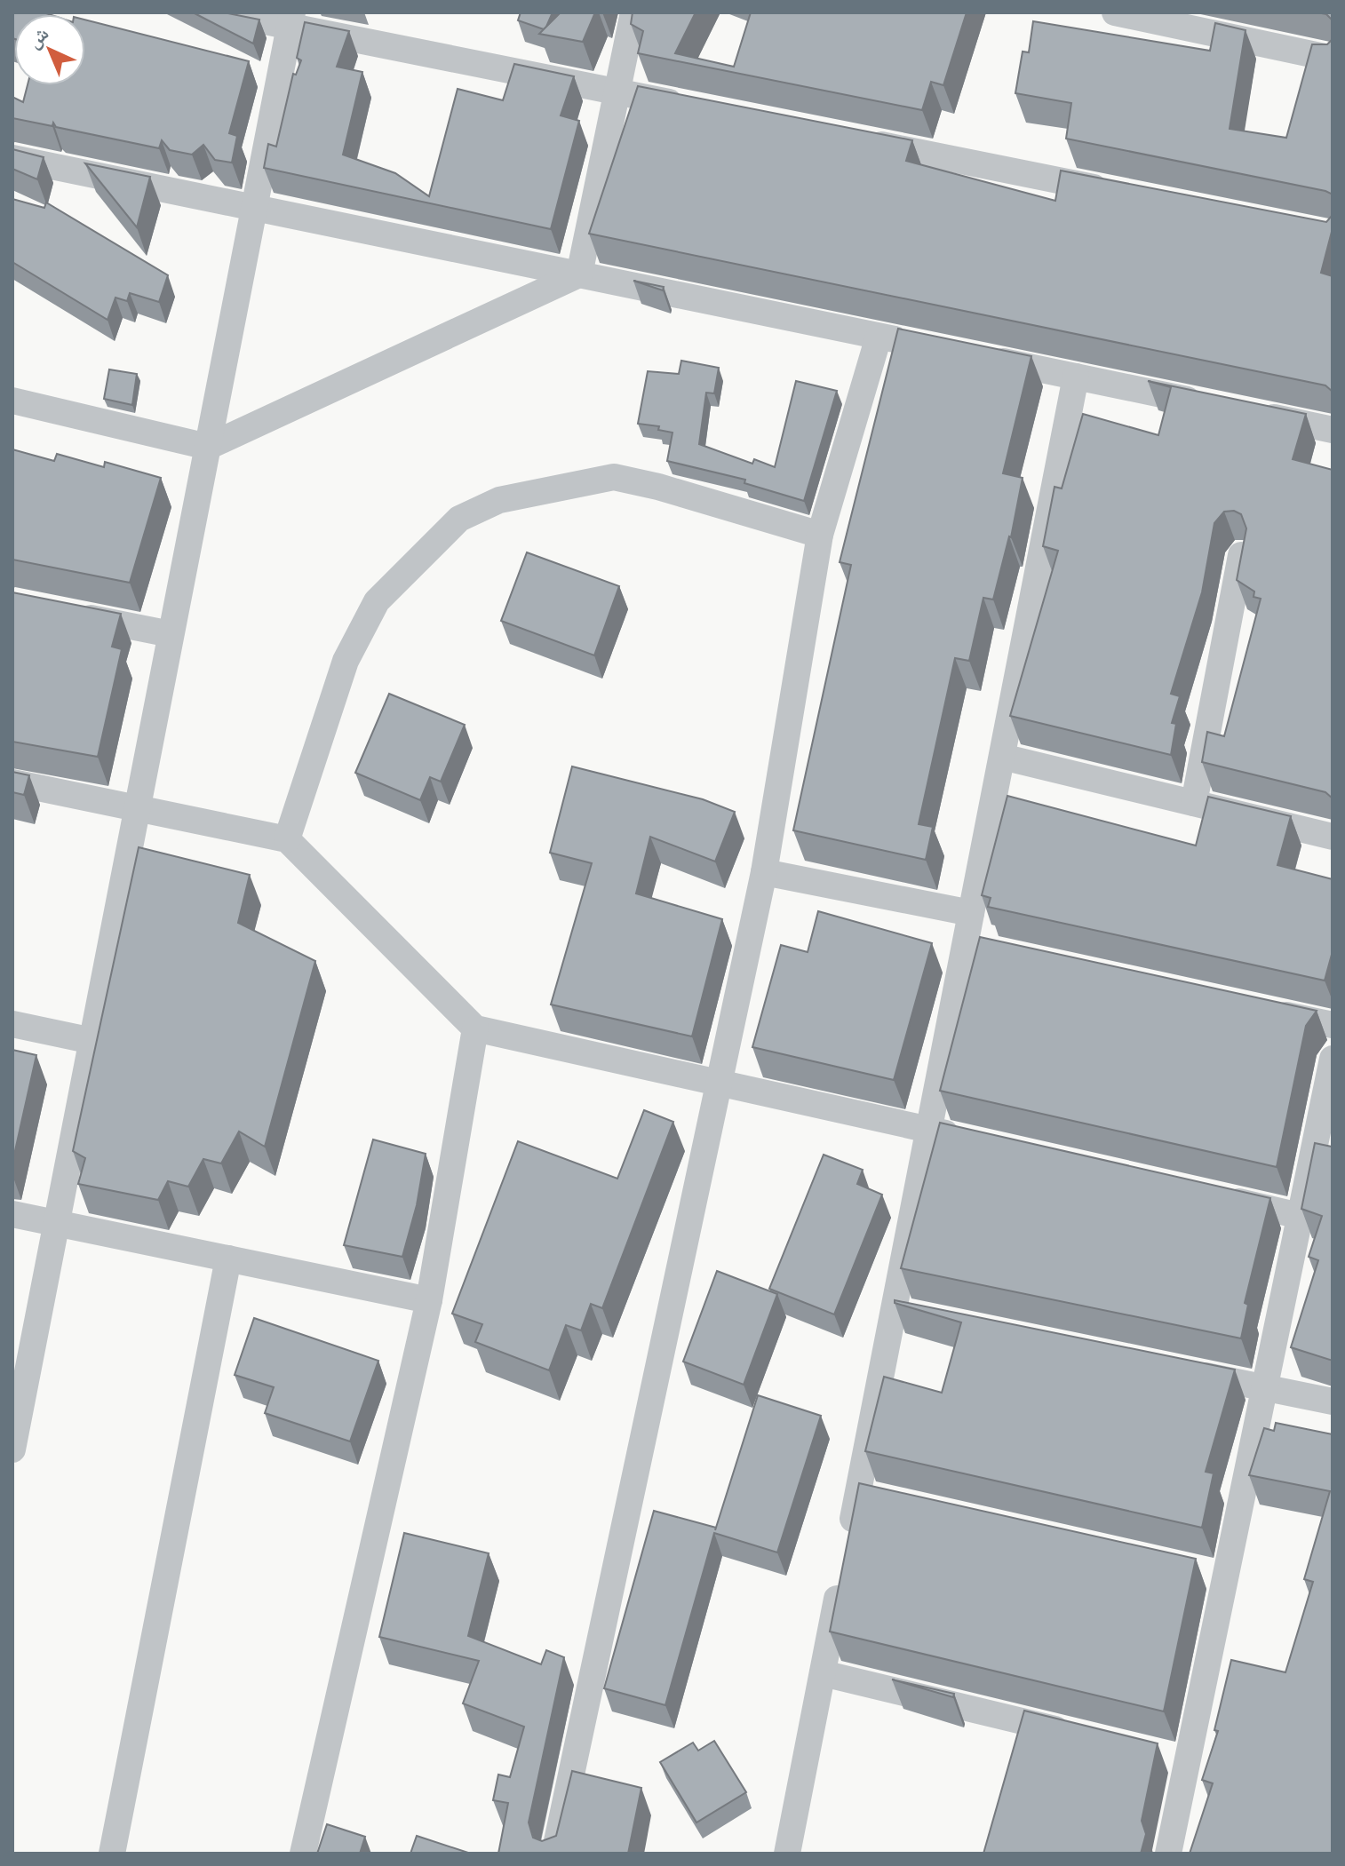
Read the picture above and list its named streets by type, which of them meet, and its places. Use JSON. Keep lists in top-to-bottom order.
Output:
{
  "north": "top left"
}
